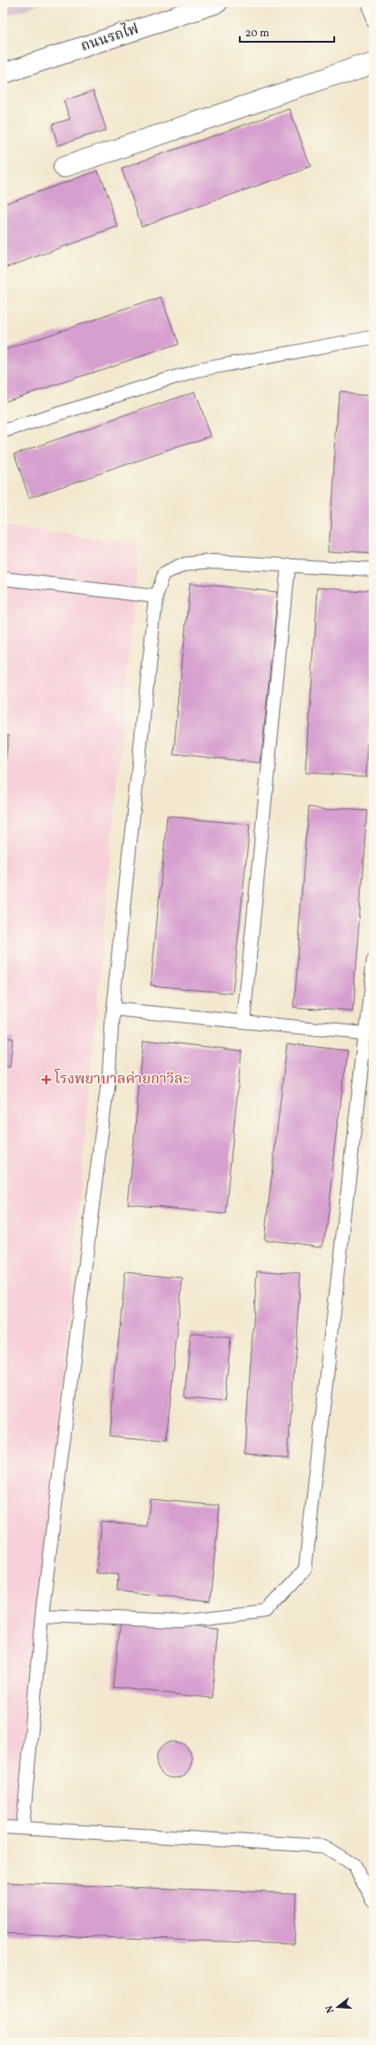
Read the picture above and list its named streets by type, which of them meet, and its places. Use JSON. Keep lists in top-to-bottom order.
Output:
{
  "streets": {
    "street": ["ถนนรถไฟ"]
  },
  "places": {
    "health": ["โรงพยาบาลค่ายกาวิละ"]
  },
  "scale_bar": "20 m",
  "north": "left"
}
